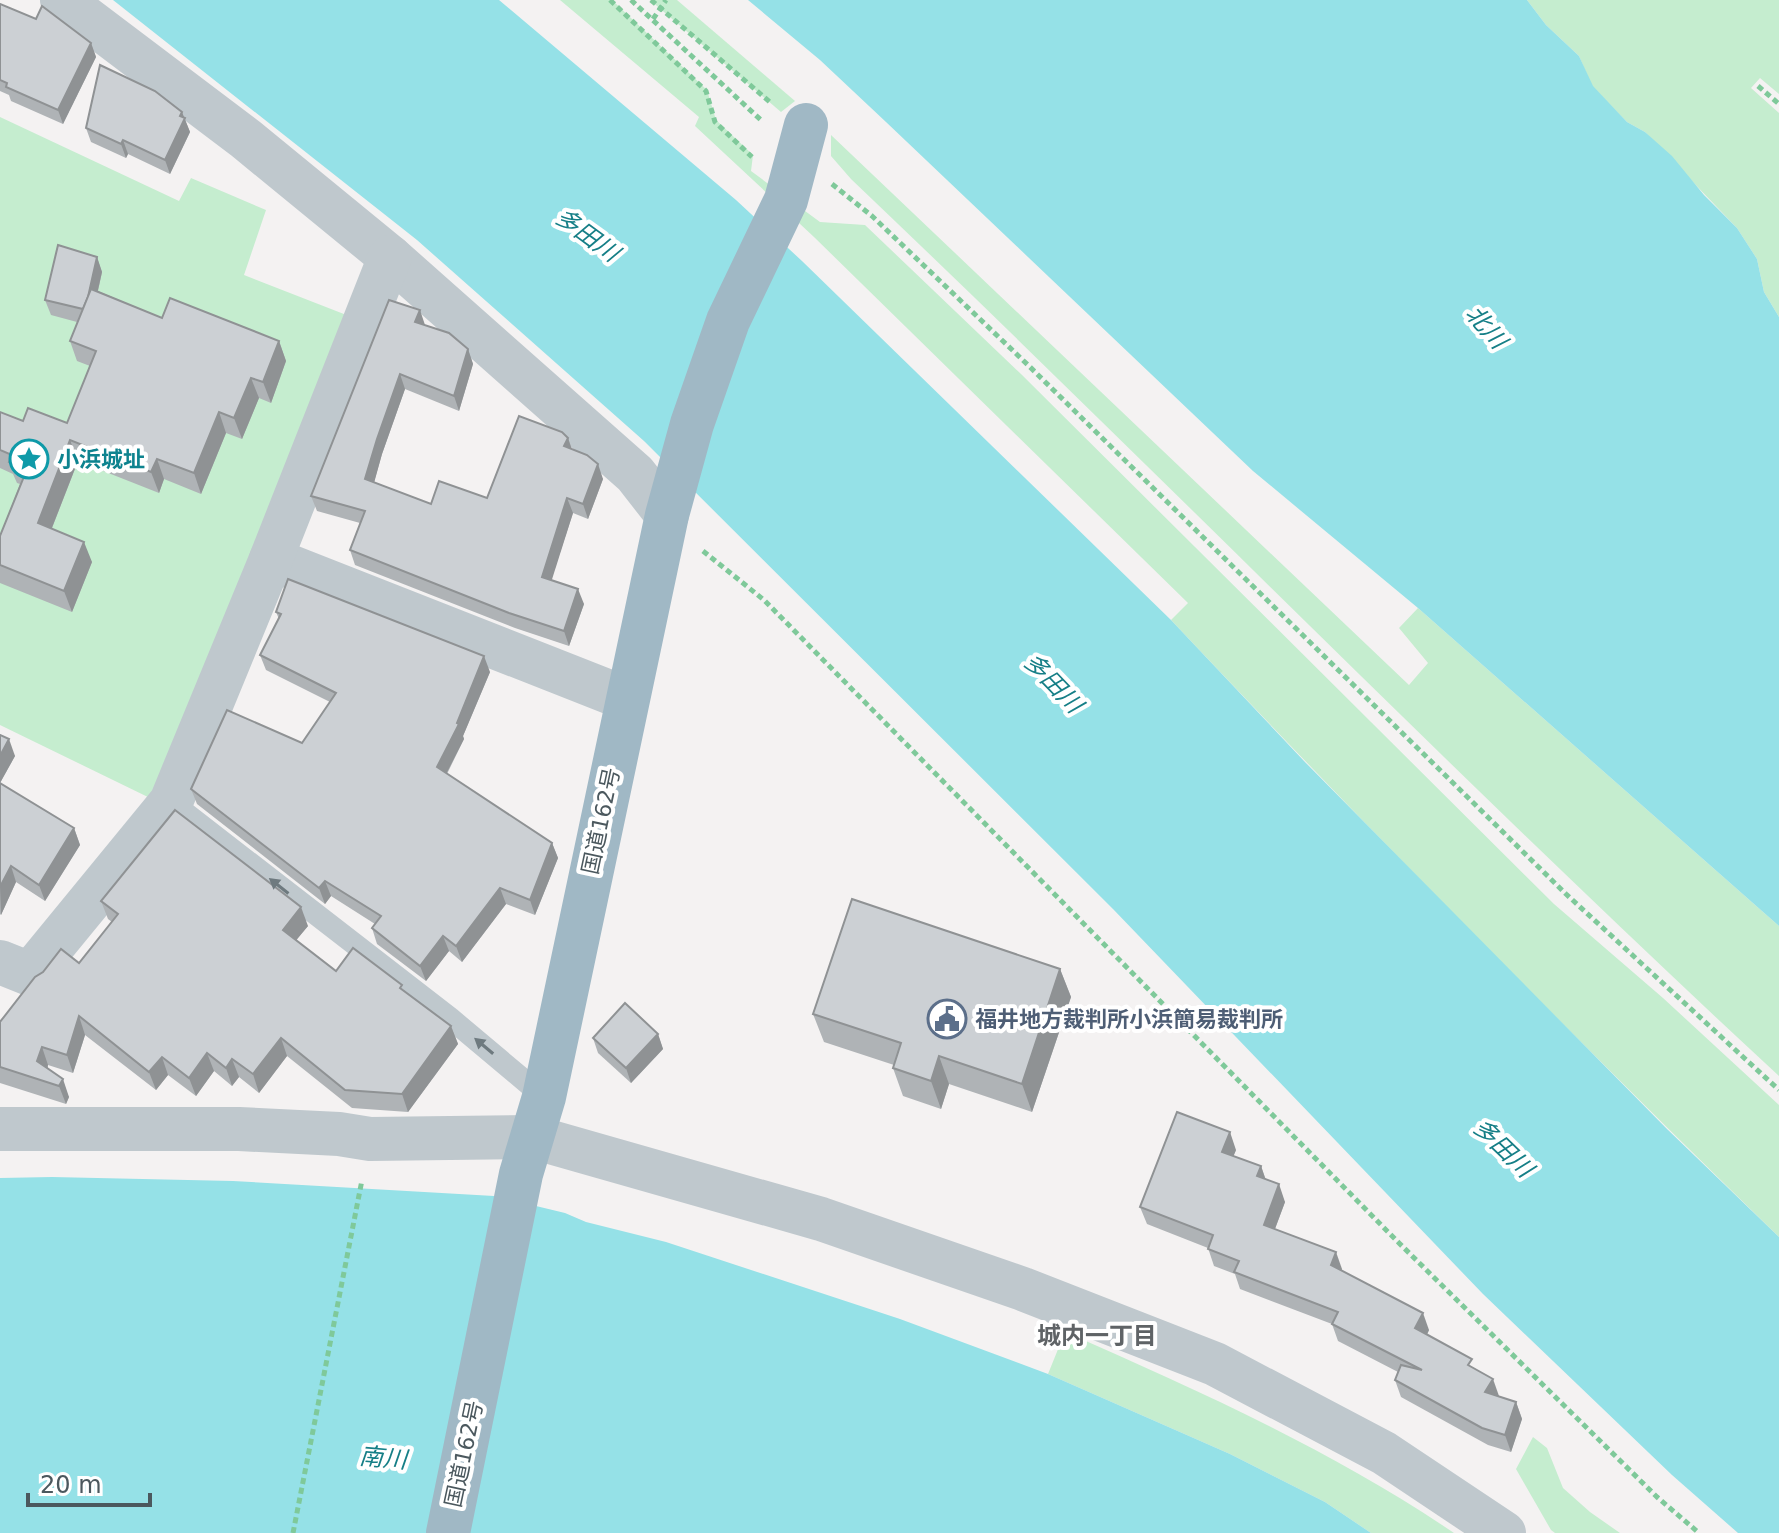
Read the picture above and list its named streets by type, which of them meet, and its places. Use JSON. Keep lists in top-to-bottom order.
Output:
{
  "streets": {
    "highway": ["国道162号"]
  },
  "districts": ["城内一丁目"],
  "water": ["多田川", "北川", "南川"],
  "places": {
    "place": ["小浜城址"],
    "public building": ["福井地方裁判所小浜簡易裁判所"]
  },
  "scale_bar": "20 m"
}
